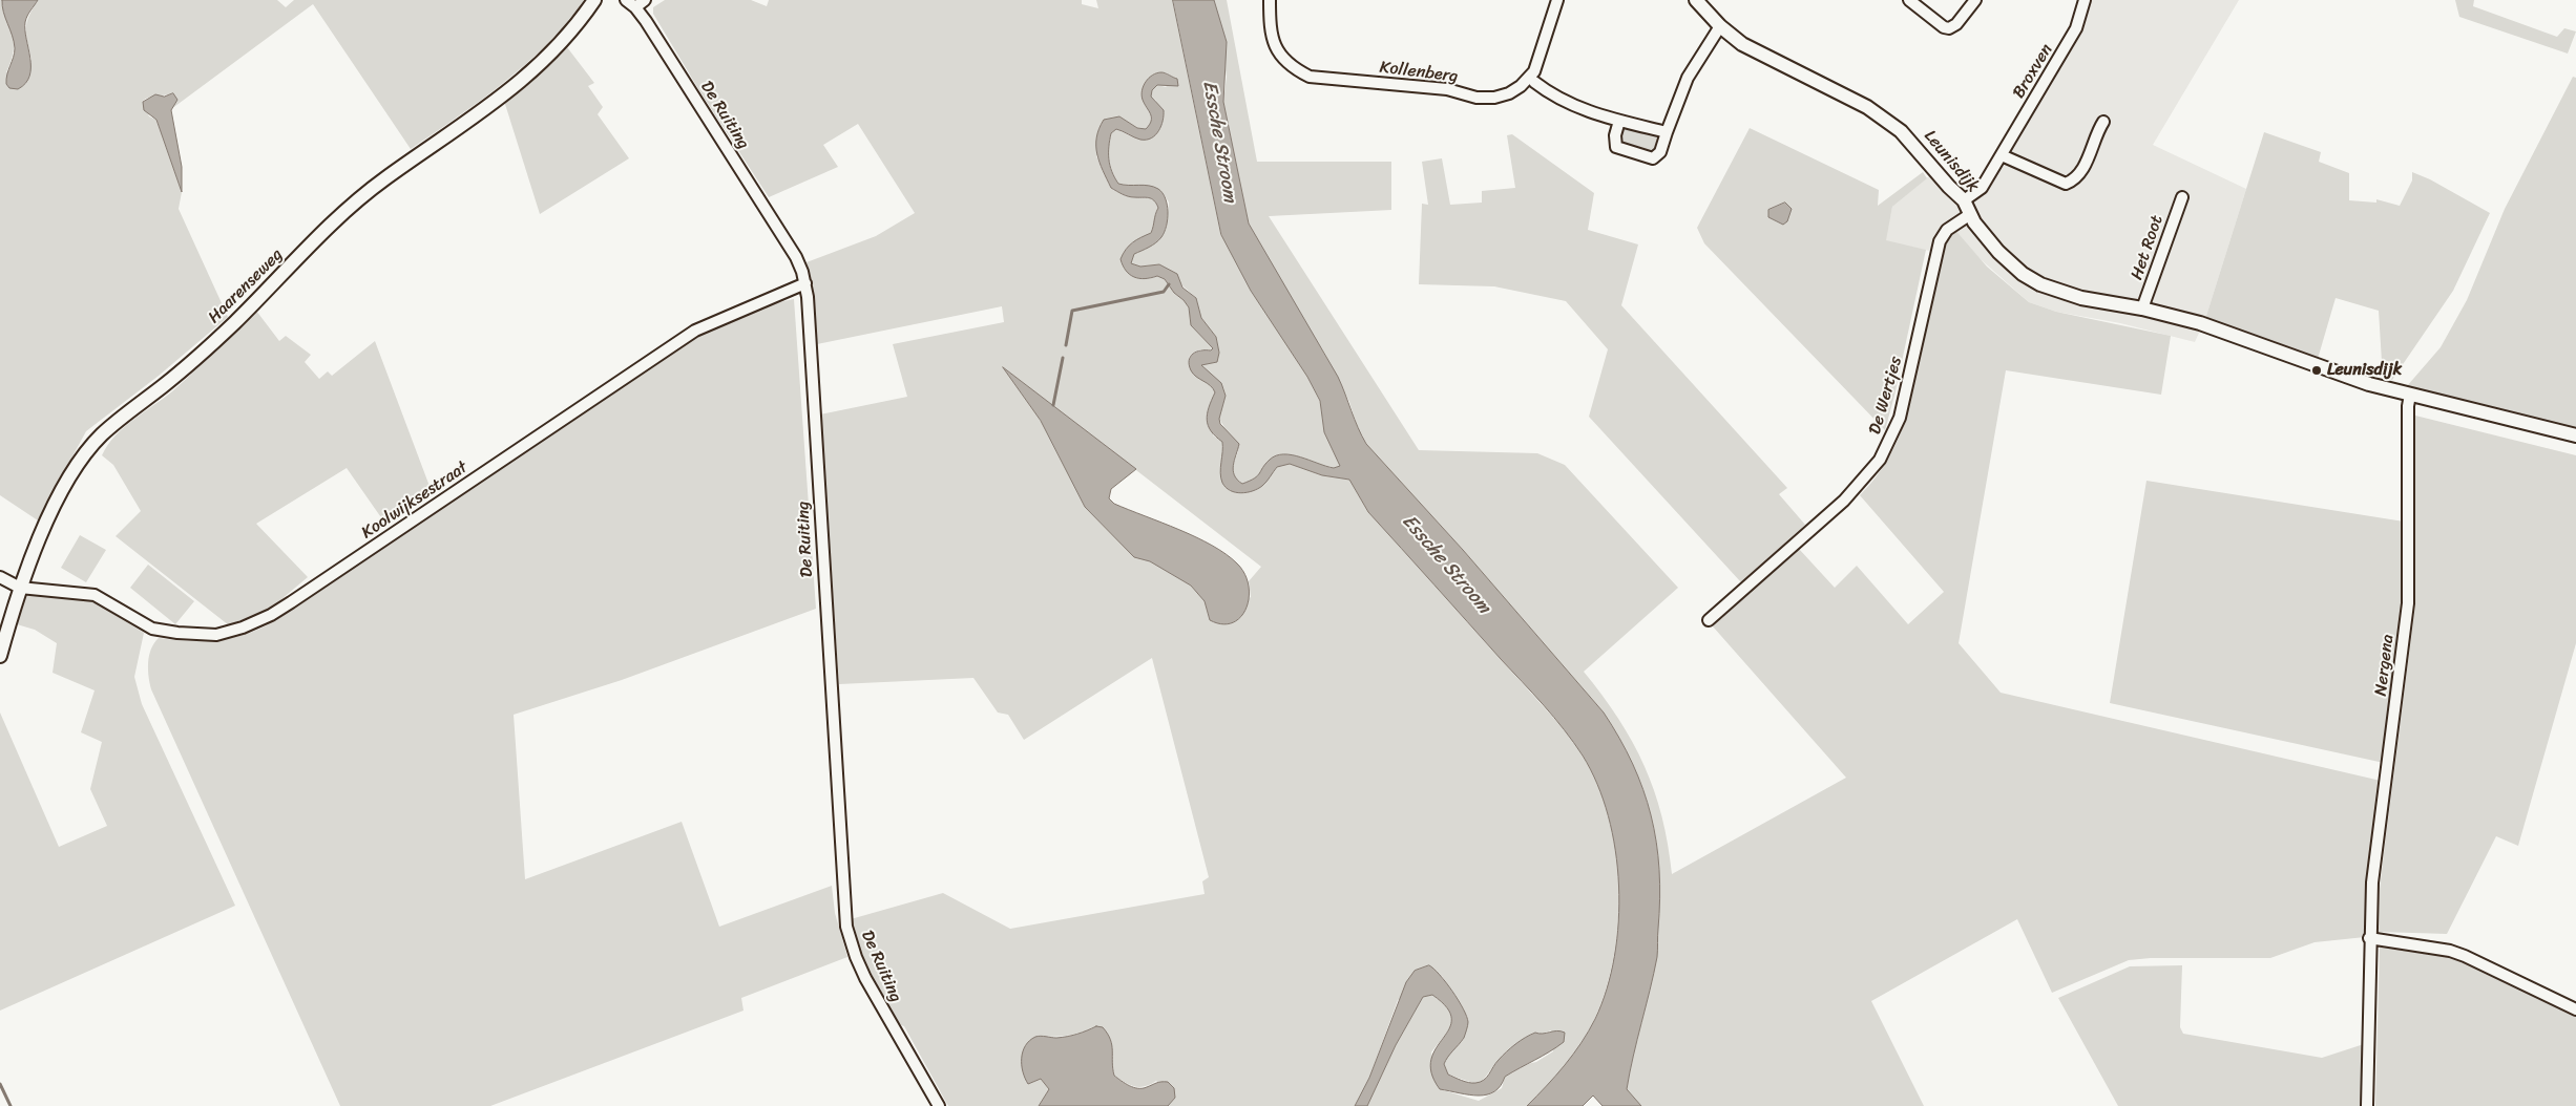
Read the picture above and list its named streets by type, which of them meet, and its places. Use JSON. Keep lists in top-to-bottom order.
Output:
{
  "streets": {
    "street": [
      "Broxven",
      "Kollenberg",
      "De Ruiting",
      "Leunisdijk",
      "Het Root",
      "Haarenseweg",
      "De Wertjes",
      "Koolwijksestraat",
      "Nergena"
    ]
  },
  "crossings": [
    ["Broxven", "Leunisdijk"],
    ["De Ruiting", "Koolwijksestraat"],
    ["Leunisdijk", "Het Root"],
    ["Leunisdijk", "De Wertjes"],
    ["Leunisdijk", "Nergena"],
    ["Haarenseweg", "Koolwijksestraat"]
  ],
  "water": ["Essche Stroom"],
  "places": ["Leunisdijk"]
}
